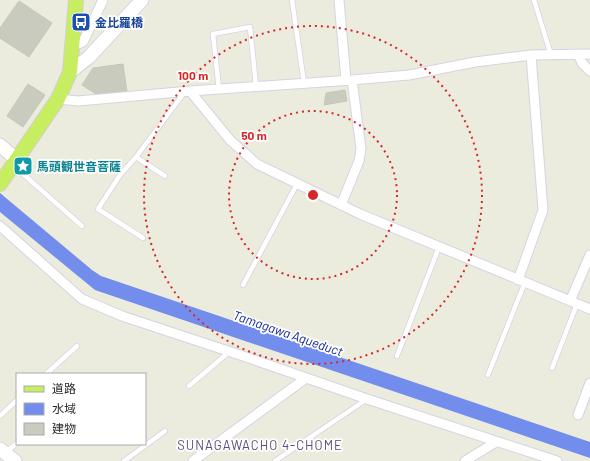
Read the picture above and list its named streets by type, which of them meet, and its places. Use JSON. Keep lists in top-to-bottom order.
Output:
{
  "districts": ["SUNAGAWACHO 4-CHOME"],
  "water": ["Tamagawa Aqueduct"],
  "places": {
    "bus stop": ["金比羅橋"],
    "place": ["馬頭観世音菩薩"]
  },
  "legend": ["道路", "水域", "建物"],
  "rings": ["100 m", "50 m"]
}
